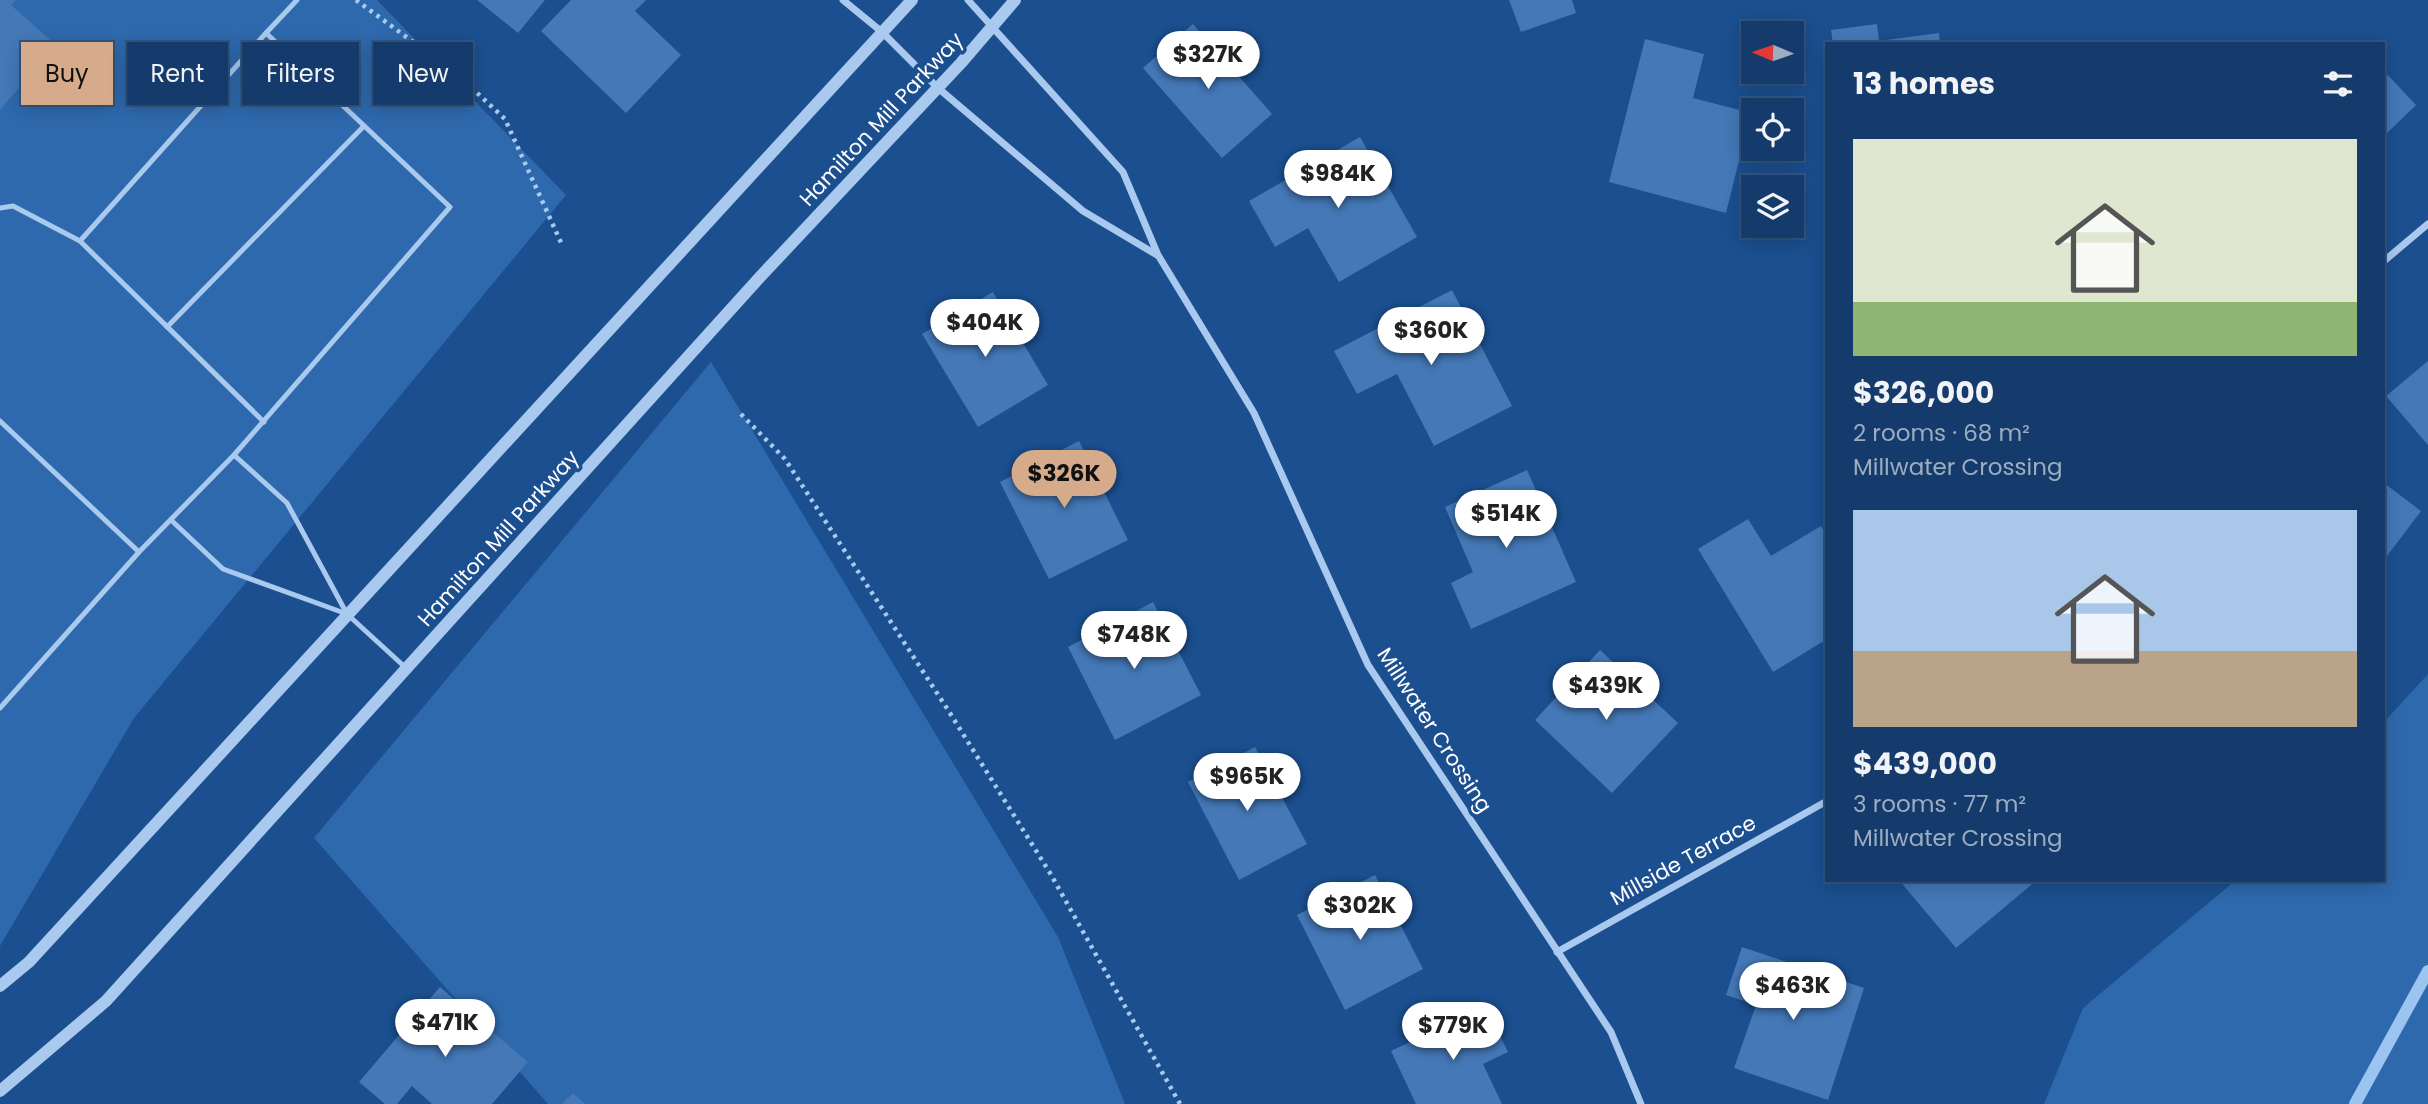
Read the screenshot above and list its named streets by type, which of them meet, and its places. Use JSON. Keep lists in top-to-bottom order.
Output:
{
  "streets": {
    "street": ["Hamilton Mill Parkway", "Millwater Crossing", "Millside Terrace"]
  },
  "crossings": [
    ["Hamilton Mill Parkway", "Millwater Crossing"],
    ["Millwater Crossing", "Millside Terrace"]
  ],
  "north": "left",
  "page": {
    "price": [
      "$327K",
      "$984K",
      "$404K",
      "$360K",
      "$326K",
      "$514K",
      "$748K",
      "$439K",
      "$965K",
      "$302K",
      "$463K",
      "$471K",
      "$779K"
    ],
    "chip": [
      "Buy",
      "Rent",
      "Filters",
      "New"
    ],
    "heading": "13 homes",
    "list": [
      {
        "name": "$326,000",
        "note": "2 rooms · 68 m² · Millwater Crossing"
      },
      {
        "name": "$439,000",
        "note": "3 rooms · 77 m² · Millwater Crossing"
      }
    ]
  }
}
